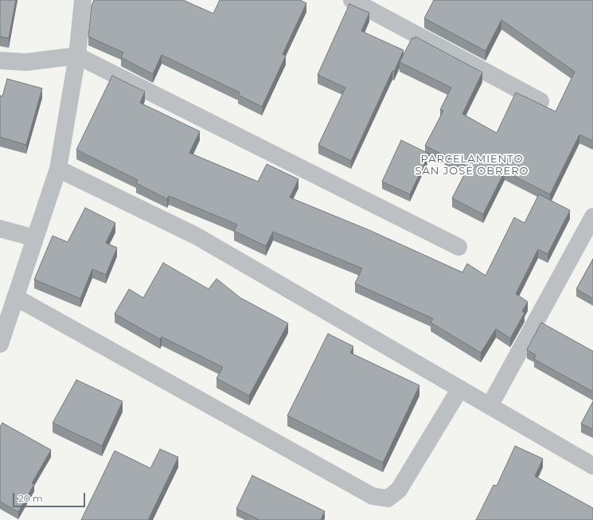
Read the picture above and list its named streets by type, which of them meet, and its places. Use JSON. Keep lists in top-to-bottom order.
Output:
{
  "districts": ["PARCELAMIENTO SAN JOSÉ OBRERO"],
  "scale_bar": "20 m"
}
